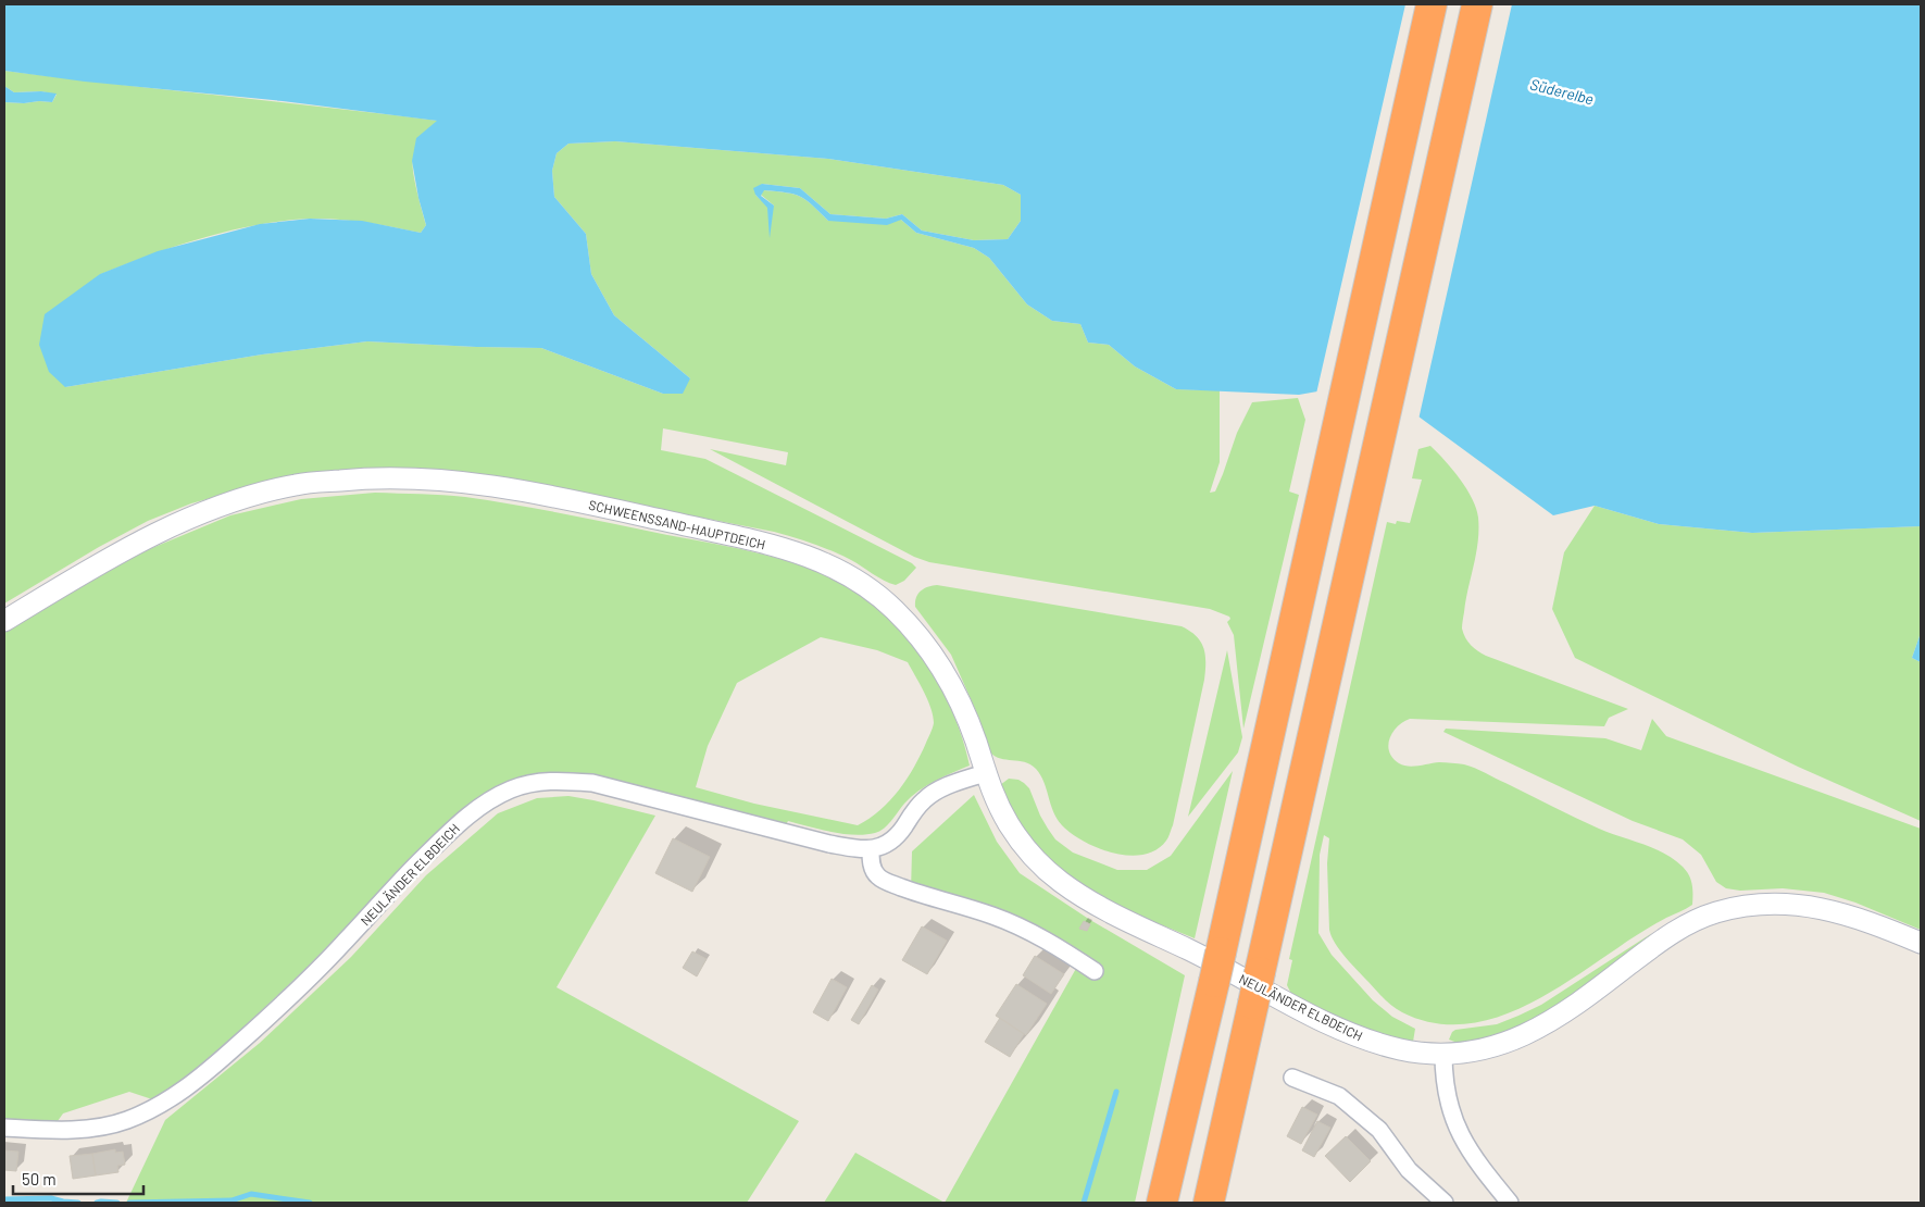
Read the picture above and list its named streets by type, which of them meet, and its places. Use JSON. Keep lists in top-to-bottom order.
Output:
{
  "streets": {
    "street": ["SCHWEENSSAND-HAUPTDEICH", "NEULÄNDER ELBDEICH"]
  },
  "crossings": [
    ["SCHWEENSSAND-HAUPTDEICH", "NEULÄNDER ELBDEICH"]
  ],
  "water": ["Süderelbe"],
  "scale_bar": "50 m"
}
